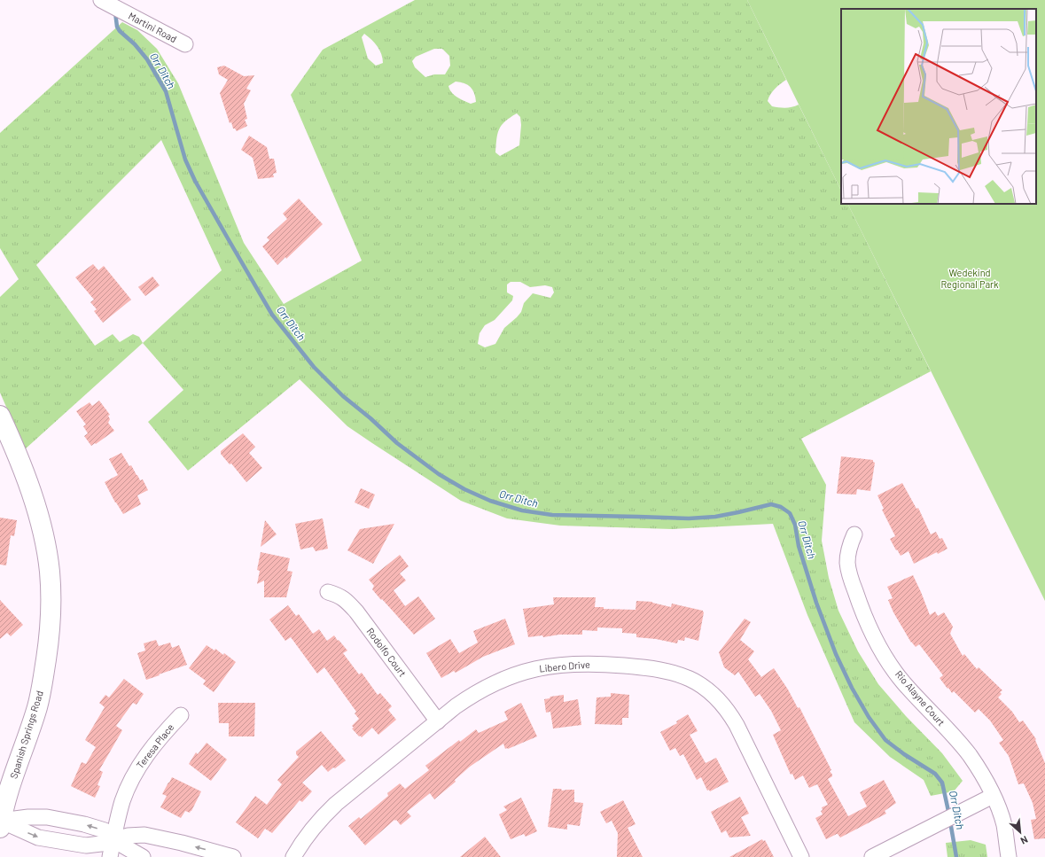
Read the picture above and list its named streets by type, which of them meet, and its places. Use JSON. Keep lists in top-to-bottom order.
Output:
{
  "streets": {
    "street": [
      "Martini Road",
      "Rodolfo Court",
      "Libero Drive",
      "Rio Alayne Court",
      "Spanish Springs Road",
      "Teresa Place"
    ]
  },
  "crossings": [
    ["Rodolfo Court", "Libero Drive"]
  ],
  "water": ["Orr Ditch"],
  "parks": ["Wedekind Regional Park"],
  "north": "bottom right"
}
